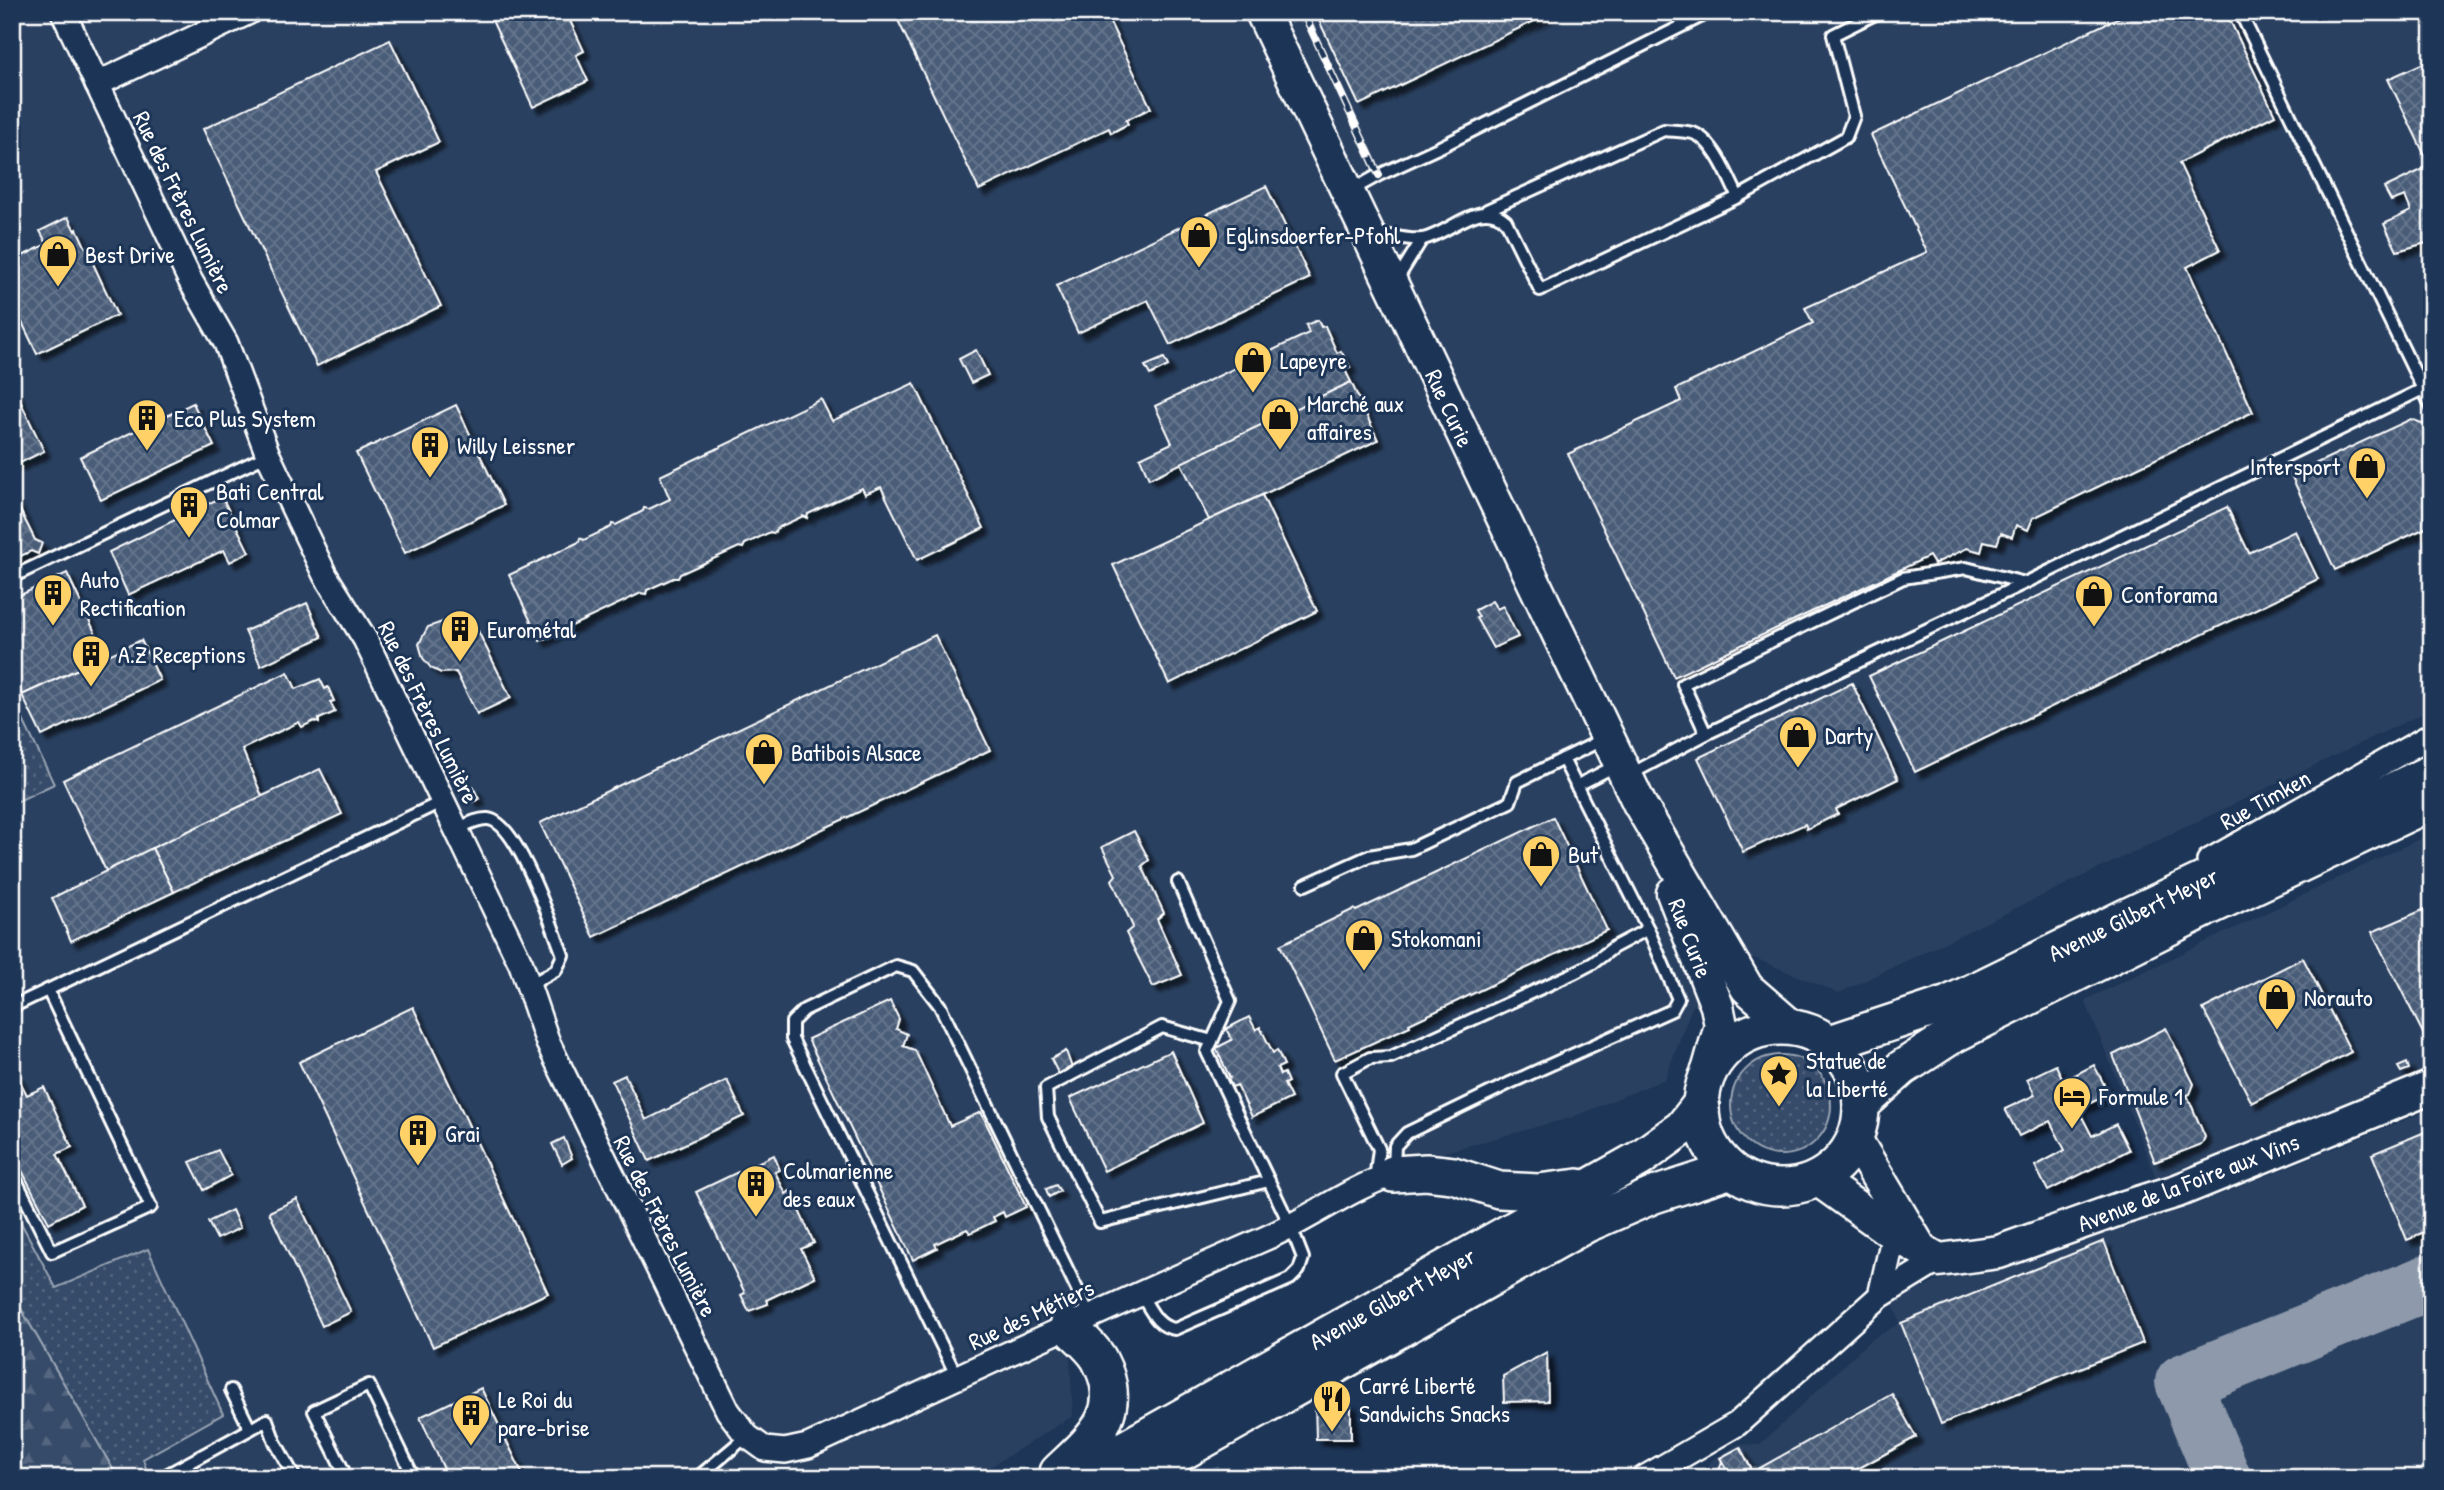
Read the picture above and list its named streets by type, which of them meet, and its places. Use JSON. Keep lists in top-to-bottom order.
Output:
{
  "streets": {
    "main road": ["Rue Curie", "Avenue Gilbert Meyer", "Avenue de la Foire aux Vins"],
    "street": ["Rue des Frères Lumière", "Rue Timken", "Rue des Métiers"]
  },
  "crossings": [
    ["Rue des Frères Lumière", "Rue des Métiers"],
    ["Rue Curie", "Avenue Gilbert Meyer"],
    ["Rue Timken", "Avenue Gilbert Meyer"]
  ],
  "places": {
    "shop": [
      "Eglinsdoerfer-Pfohl",
      "Best Drive",
      "Lapeyre",
      "Marché aux affaires",
      "Intersport",
      "Conforama",
      "Darty",
      "Batibois Alsace",
      "But",
      "Stokomani",
      "Norauto"
    ],
    "building": [
      "Eco Plus System",
      "Willy Leissner",
      "Bati Central Colmar",
      "Auto Rectification",
      "Eurométal",
      "A.Z Receptions",
      "Grai",
      "Colmarienne des eaux",
      "Le Roi du pare-brise"
    ],
    "place": ["Statue de la Liberté"],
    "hotel": ["Formule 1"],
    "restaurant": ["Carré Liberté Sandwichs Snacks"]
  }
}
